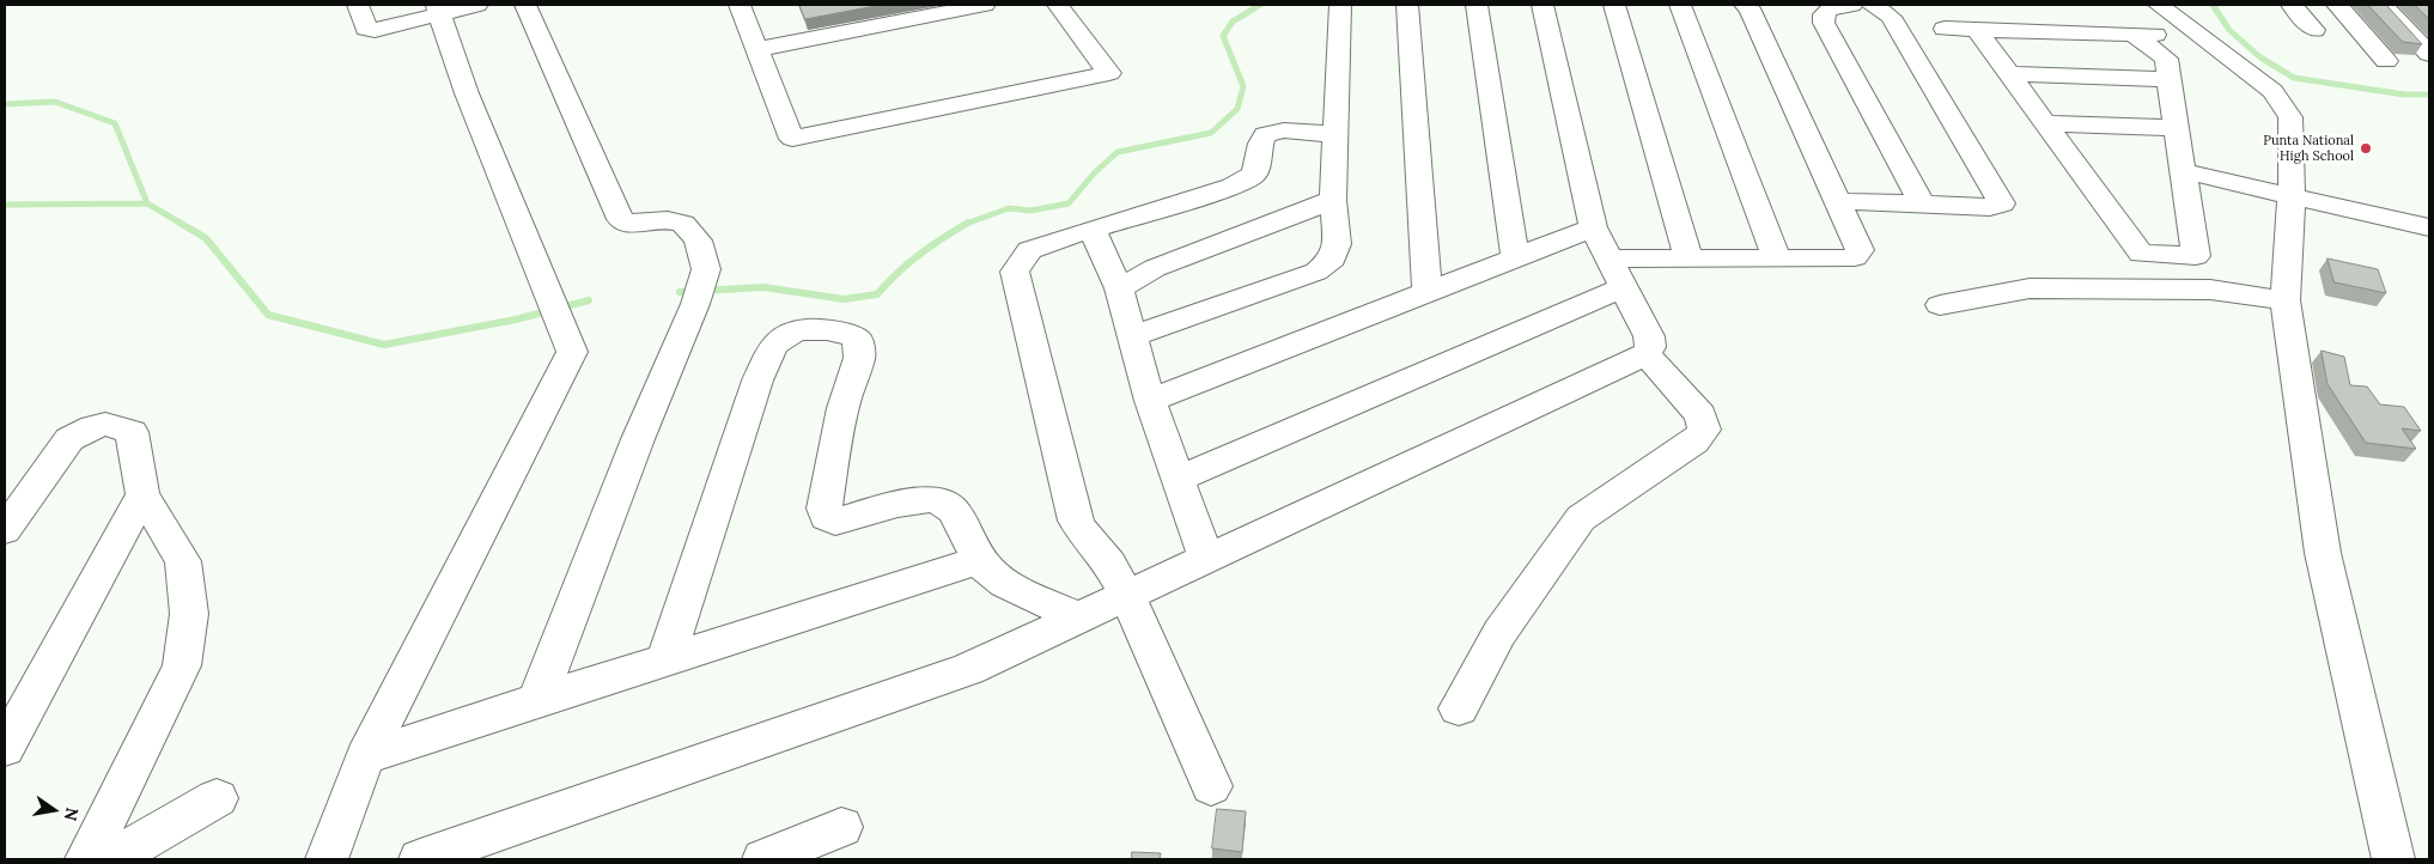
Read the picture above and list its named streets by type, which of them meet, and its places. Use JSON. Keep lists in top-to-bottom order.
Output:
{
  "places": ["Punta National High School"],
  "north": "right"
}
